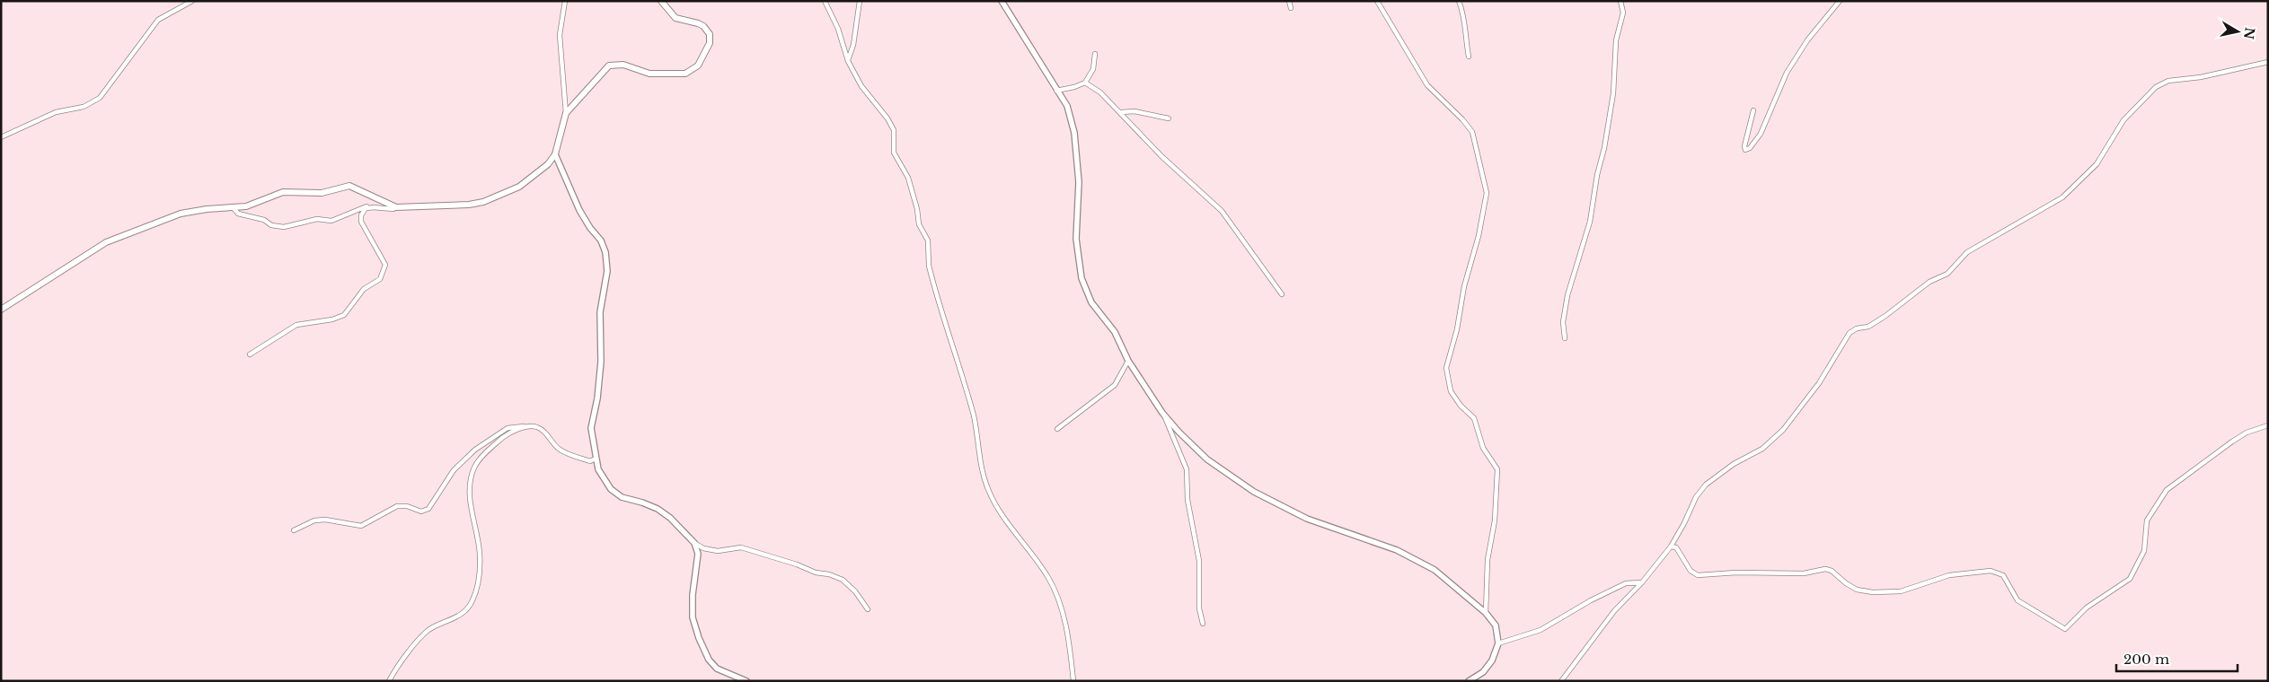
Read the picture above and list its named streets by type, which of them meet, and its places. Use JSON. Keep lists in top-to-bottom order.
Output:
{
  "scale_bar": "200 m",
  "north": "right"
}
